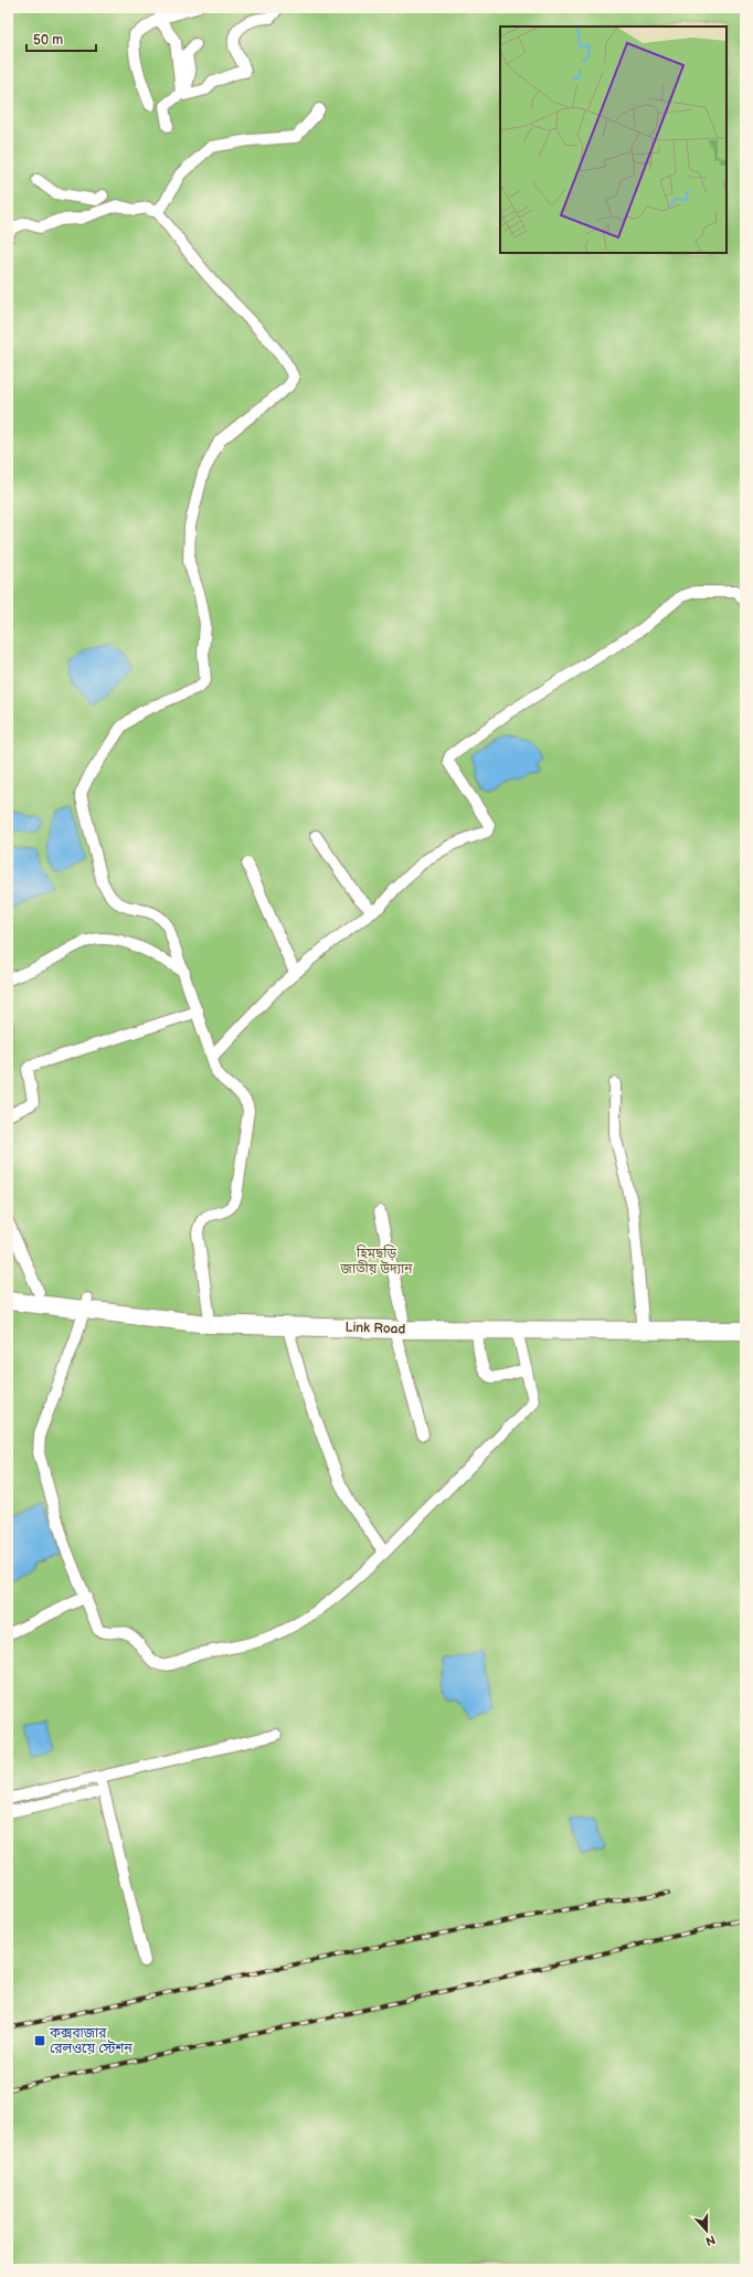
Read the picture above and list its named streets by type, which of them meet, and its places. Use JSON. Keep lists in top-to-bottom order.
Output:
{
  "streets": {
    "highway": ["Link Road"]
  },
  "parks": ["হিমছড়ি জাতীয় উদ্যান"],
  "places": {
    "transit": ["কক্সবাজার রেলওয়ে স্টেশন"]
  },
  "scale_bar": "50 m",
  "north": "bottom"
}
